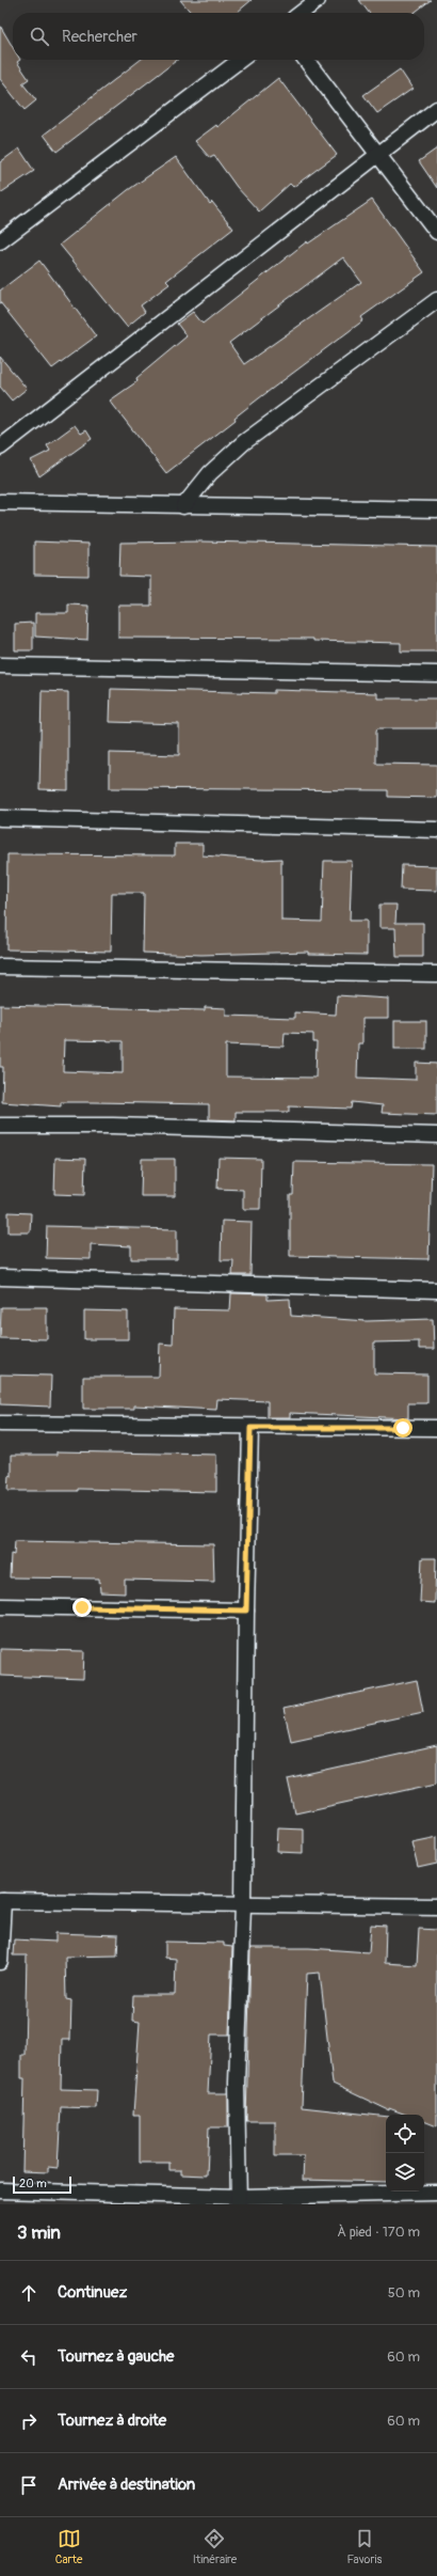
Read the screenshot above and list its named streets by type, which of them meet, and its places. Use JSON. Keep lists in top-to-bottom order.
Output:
{
  "scale_bar": "20 m",
  "page": {
    "search": "Rechercher",
    "scale": "20 m",
    "heading": ["3 min", "À pied · 170 m"],
    "list": [
      ["Continuez", "50 m"],
      ["Tournez à gauche", "60 m"],
      ["Tournez à droite", "60 m"],
      "Arrivée à destination"
    ],
    "nav": ["Carte", "Itinéraire", "Favoris"]
  }
}
